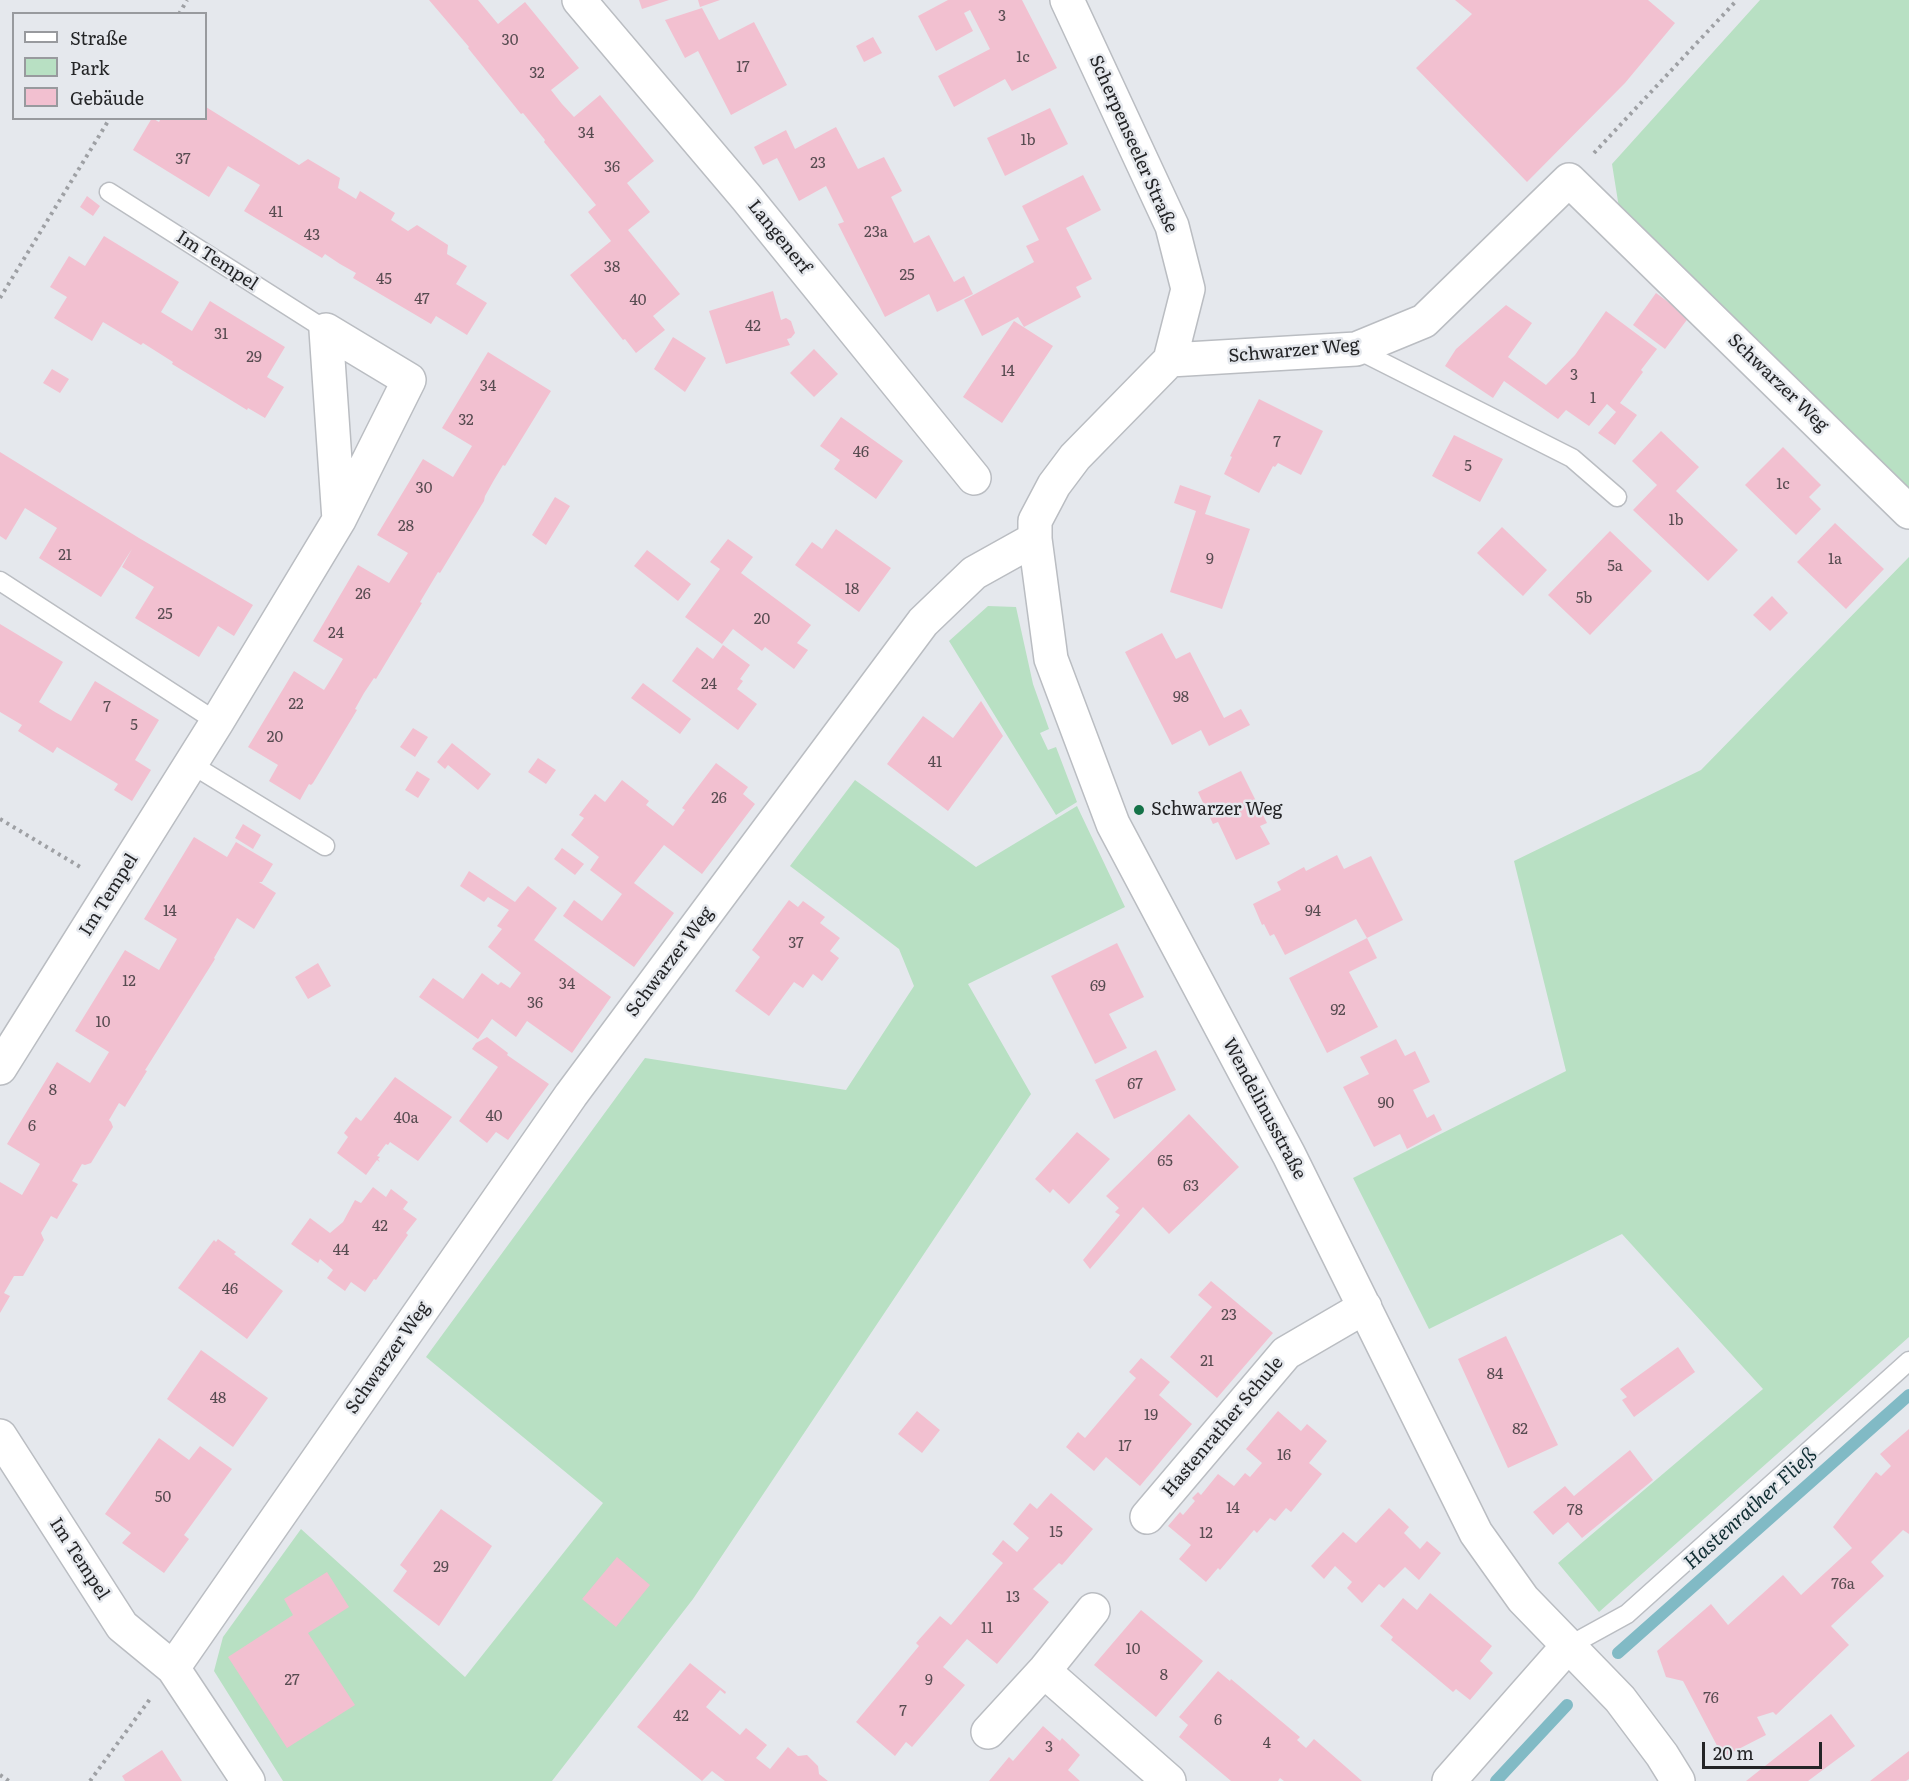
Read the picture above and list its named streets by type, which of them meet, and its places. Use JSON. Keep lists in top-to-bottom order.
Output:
{
  "streets": {
    "street": [
      "Scherpenseeler Straße",
      "Langenerf",
      "Im Tempel",
      "Schwarzer Weg",
      "Wendelinusstraße",
      "Hastenrather Schule"
    ]
  },
  "crossings": [
    ["Scherpenseeler Straße", "Schwarzer Weg"],
    ["Im Tempel", "Schwarzer Weg"],
    ["Schwarzer Weg", "Wendelinusstraße"],
    ["Wendelinusstraße", "Hastenrather Schule"]
  ],
  "water": ["Hastenrather Fließ"],
  "places": ["Schwarzer Weg"],
  "house_numbers": [
    "3",
    "30",
    "1c",
    "17",
    "32",
    "34",
    "1b",
    "37",
    "23",
    "36",
    "41",
    "23a",
    "43",
    "38",
    "25",
    "45",
    "47",
    "40",
    "42",
    "31",
    "29",
    "14",
    "3",
    "34",
    "1",
    "32",
    "7",
    "46",
    "5",
    "1c",
    "30",
    "1b",
    "28",
    "21",
    "9",
    "1a",
    "5a",
    "18",
    "26",
    "5b",
    "25",
    "20",
    "24",
    "24",
    "98",
    "22",
    "7",
    "5",
    "20",
    "41",
    "26",
    "14",
    "94",
    "37",
    "12",
    "34",
    "69",
    "36",
    "92",
    "10",
    "67",
    "8",
    "90",
    "40",
    "40a",
    "6",
    "65",
    "63",
    "42",
    "44",
    "46",
    "23",
    "21",
    "84",
    "48",
    "19",
    "82",
    "17",
    "16",
    "50",
    "14",
    "78",
    "15",
    "12",
    "29",
    "76a",
    "13",
    "11",
    "10",
    "8",
    "27",
    "9",
    "76",
    "7",
    "42",
    "6",
    "4",
    "3"
  ],
  "legend": ["Straße", "Park", "Gebäude"],
  "scale_bar": "20 m"
}
